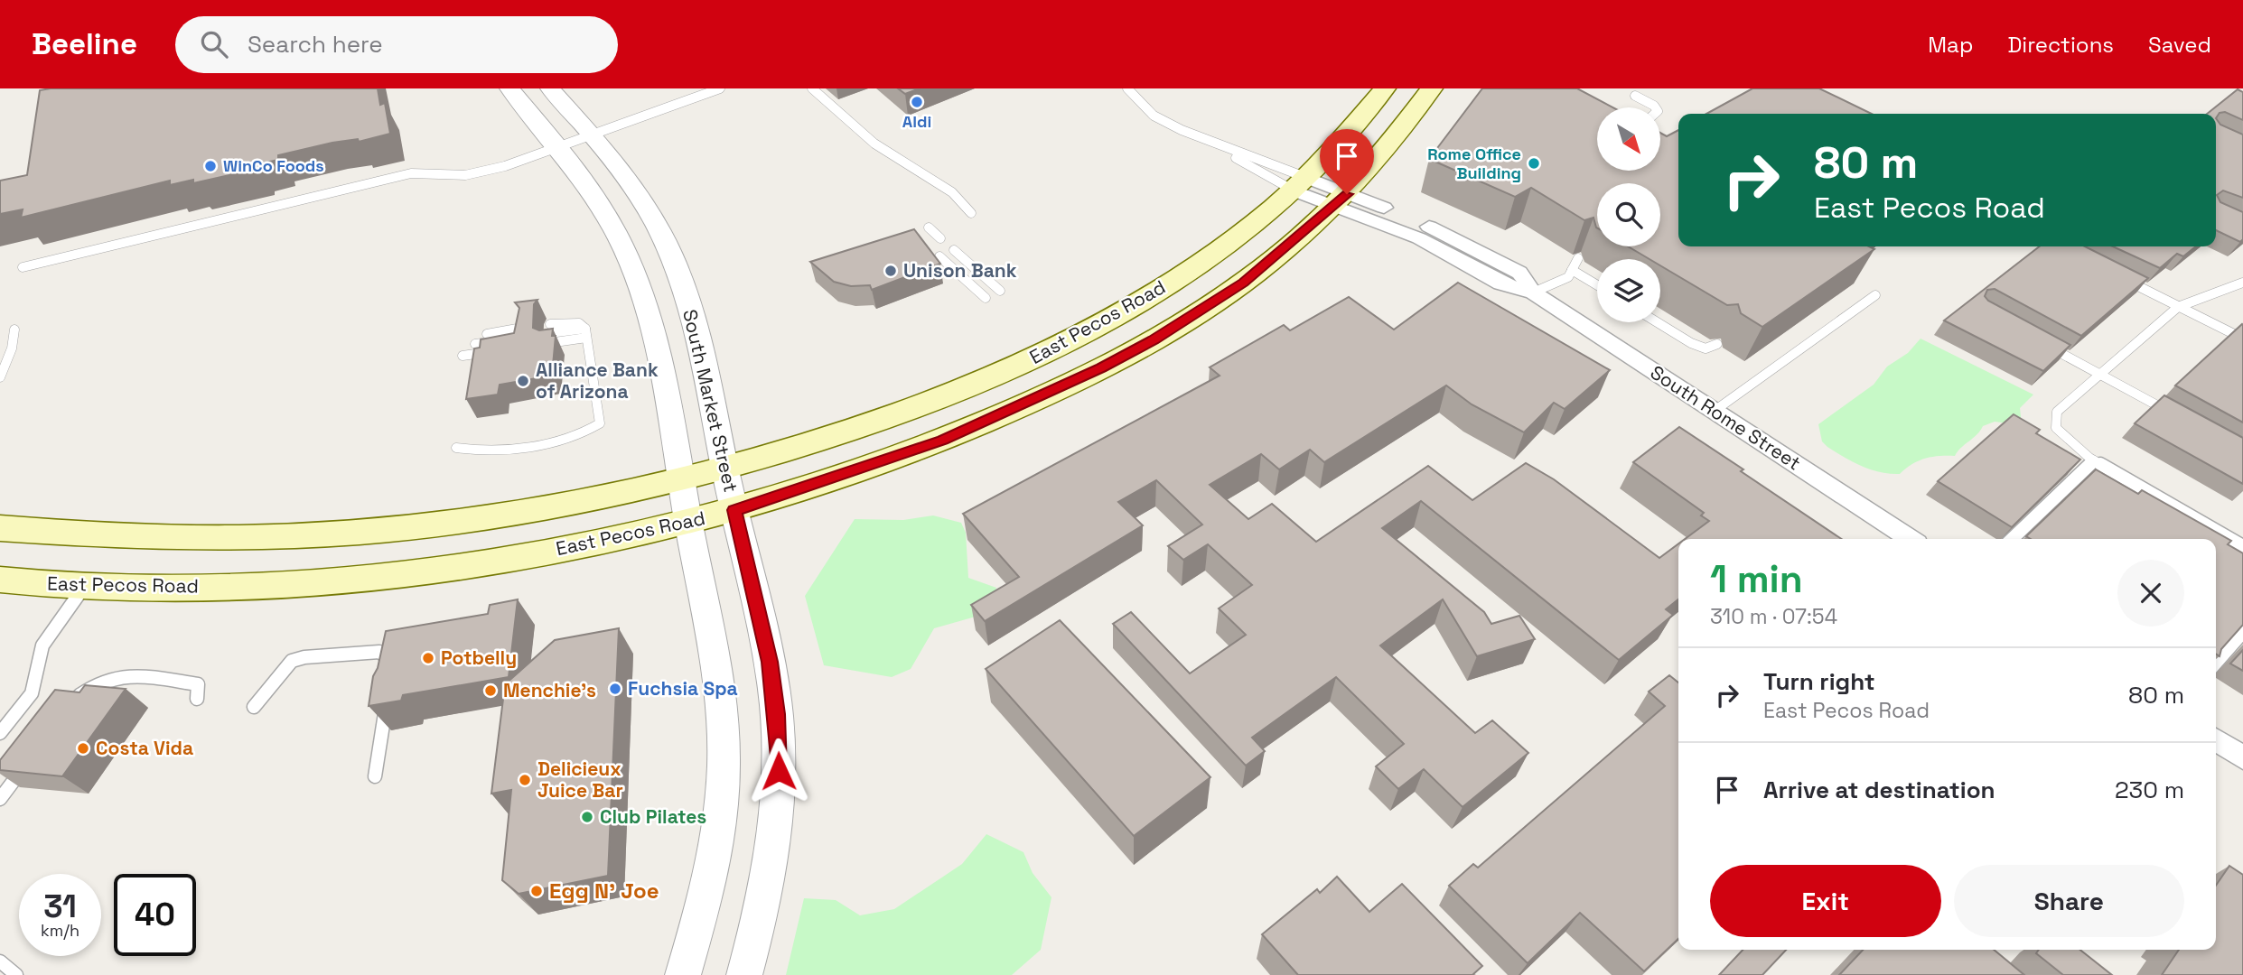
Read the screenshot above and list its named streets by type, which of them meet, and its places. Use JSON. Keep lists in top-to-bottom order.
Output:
{
  "streets": {
    "main road": ["East Pecos Road"],
    "street": ["South Market Street", "South Rome Street"]
  },
  "crossings": [
    ["East Pecos Road", "South Market Street"],
    ["East Pecos Road", "South Rome Street"]
  ],
  "places": [
    "Aldi",
    "Rome Office Building",
    "WinCo Foods",
    "Unison Bank",
    "Alliance Bank of Arizona",
    "Potbelly",
    "Fuchsia Spa",
    "Menchie's",
    "Costa Vida",
    "Delicieux Juice Bar",
    "Club Pilates",
    "Egg N' Joe"
  ],
  "north": "bottom right",
  "page": {
    "header": "Beeline",
    "search": "Search here",
    "nav": ["Map", "Directions", "Saved"],
    "turn": ["80 m", "East Pecos Road"],
    "heading": ["1 min", "310 m · 07:54"],
    "list": [
      {
        "name": "Turn right",
        "note": "East Pecos Road",
        "value": "80 m"
      },
      {
        "name": "Arrive at destination",
        "value": "230 m"
      }
    ],
    "buttons": ["Exit", "Share"],
    "speed": "31 km/h",
    "limit": "40"
  }
}
